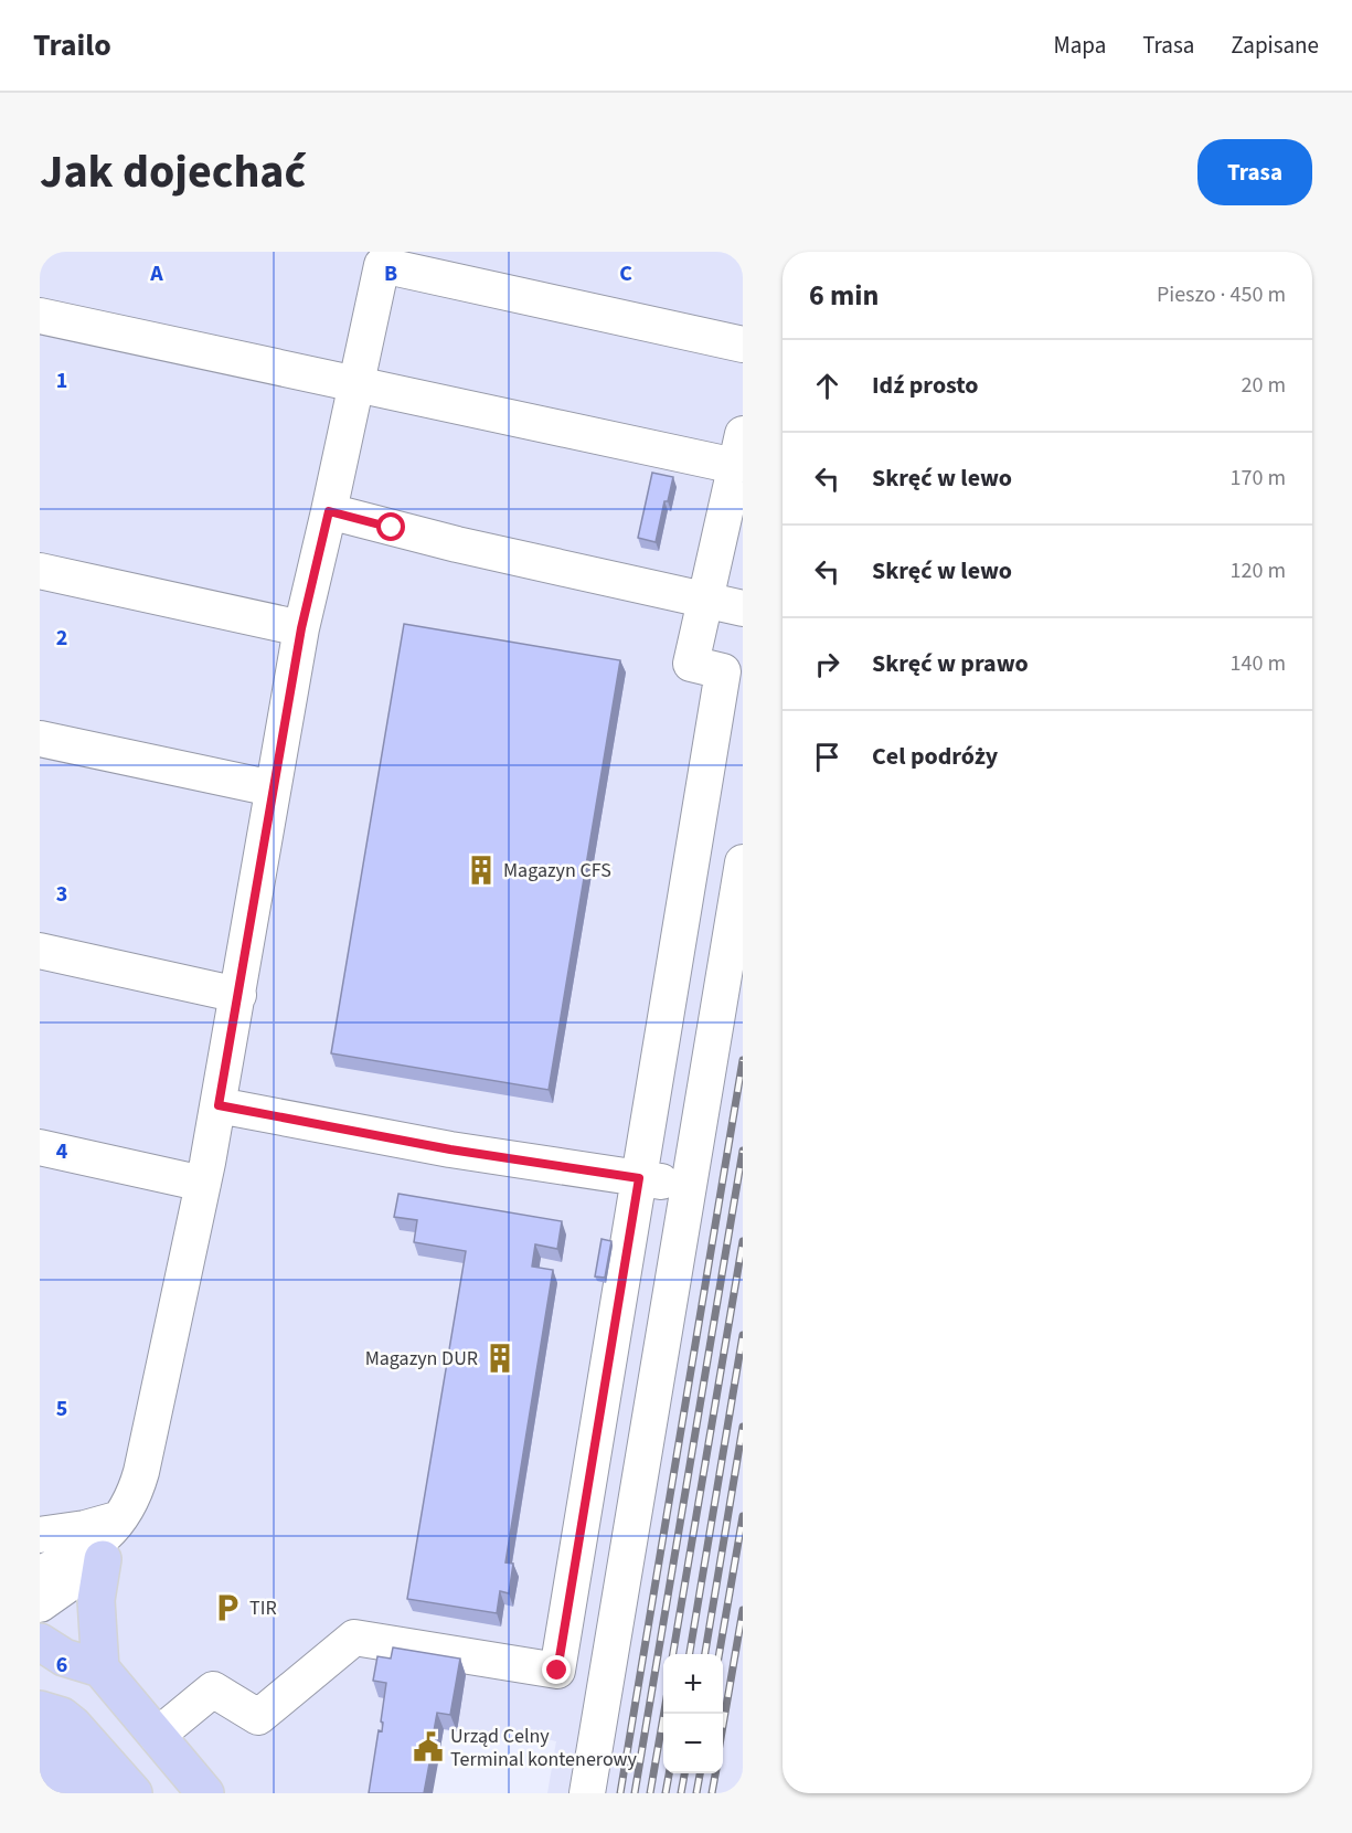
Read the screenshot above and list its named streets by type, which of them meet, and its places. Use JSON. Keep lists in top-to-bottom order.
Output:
{
  "places": {
    "building": ["Magazyn CFS", "Magazyn DUR"],
    "parking": ["TIR"],
    "public building": ["Urząd Celny Terminal kontenerowy"]
  },
  "page": {
    "header": "Trailo",
    "nav": ["Mapa", "Trasa", "Zapisane"],
    "title": "Jak dojechać",
    "buttons": "Trasa",
    "heading": ["6 min", "Pieszo · 450 m"],
    "list": [
      ["Idź prosto", "20 m"],
      ["Skręć w lewo", "170 m"],
      ["Skręć w lewo", "120 m"],
      ["Skręć w prawo", "140 m"],
      "Cel podróży"
    ],
    "map_buttons": ["+", "−"]
  },
  "grid": {
    "columns": ["A", "B", "C"],
    "rows": [
      "1",
      "2",
      "3",
      "4",
      "5",
      "6"
    ]
  }
}
